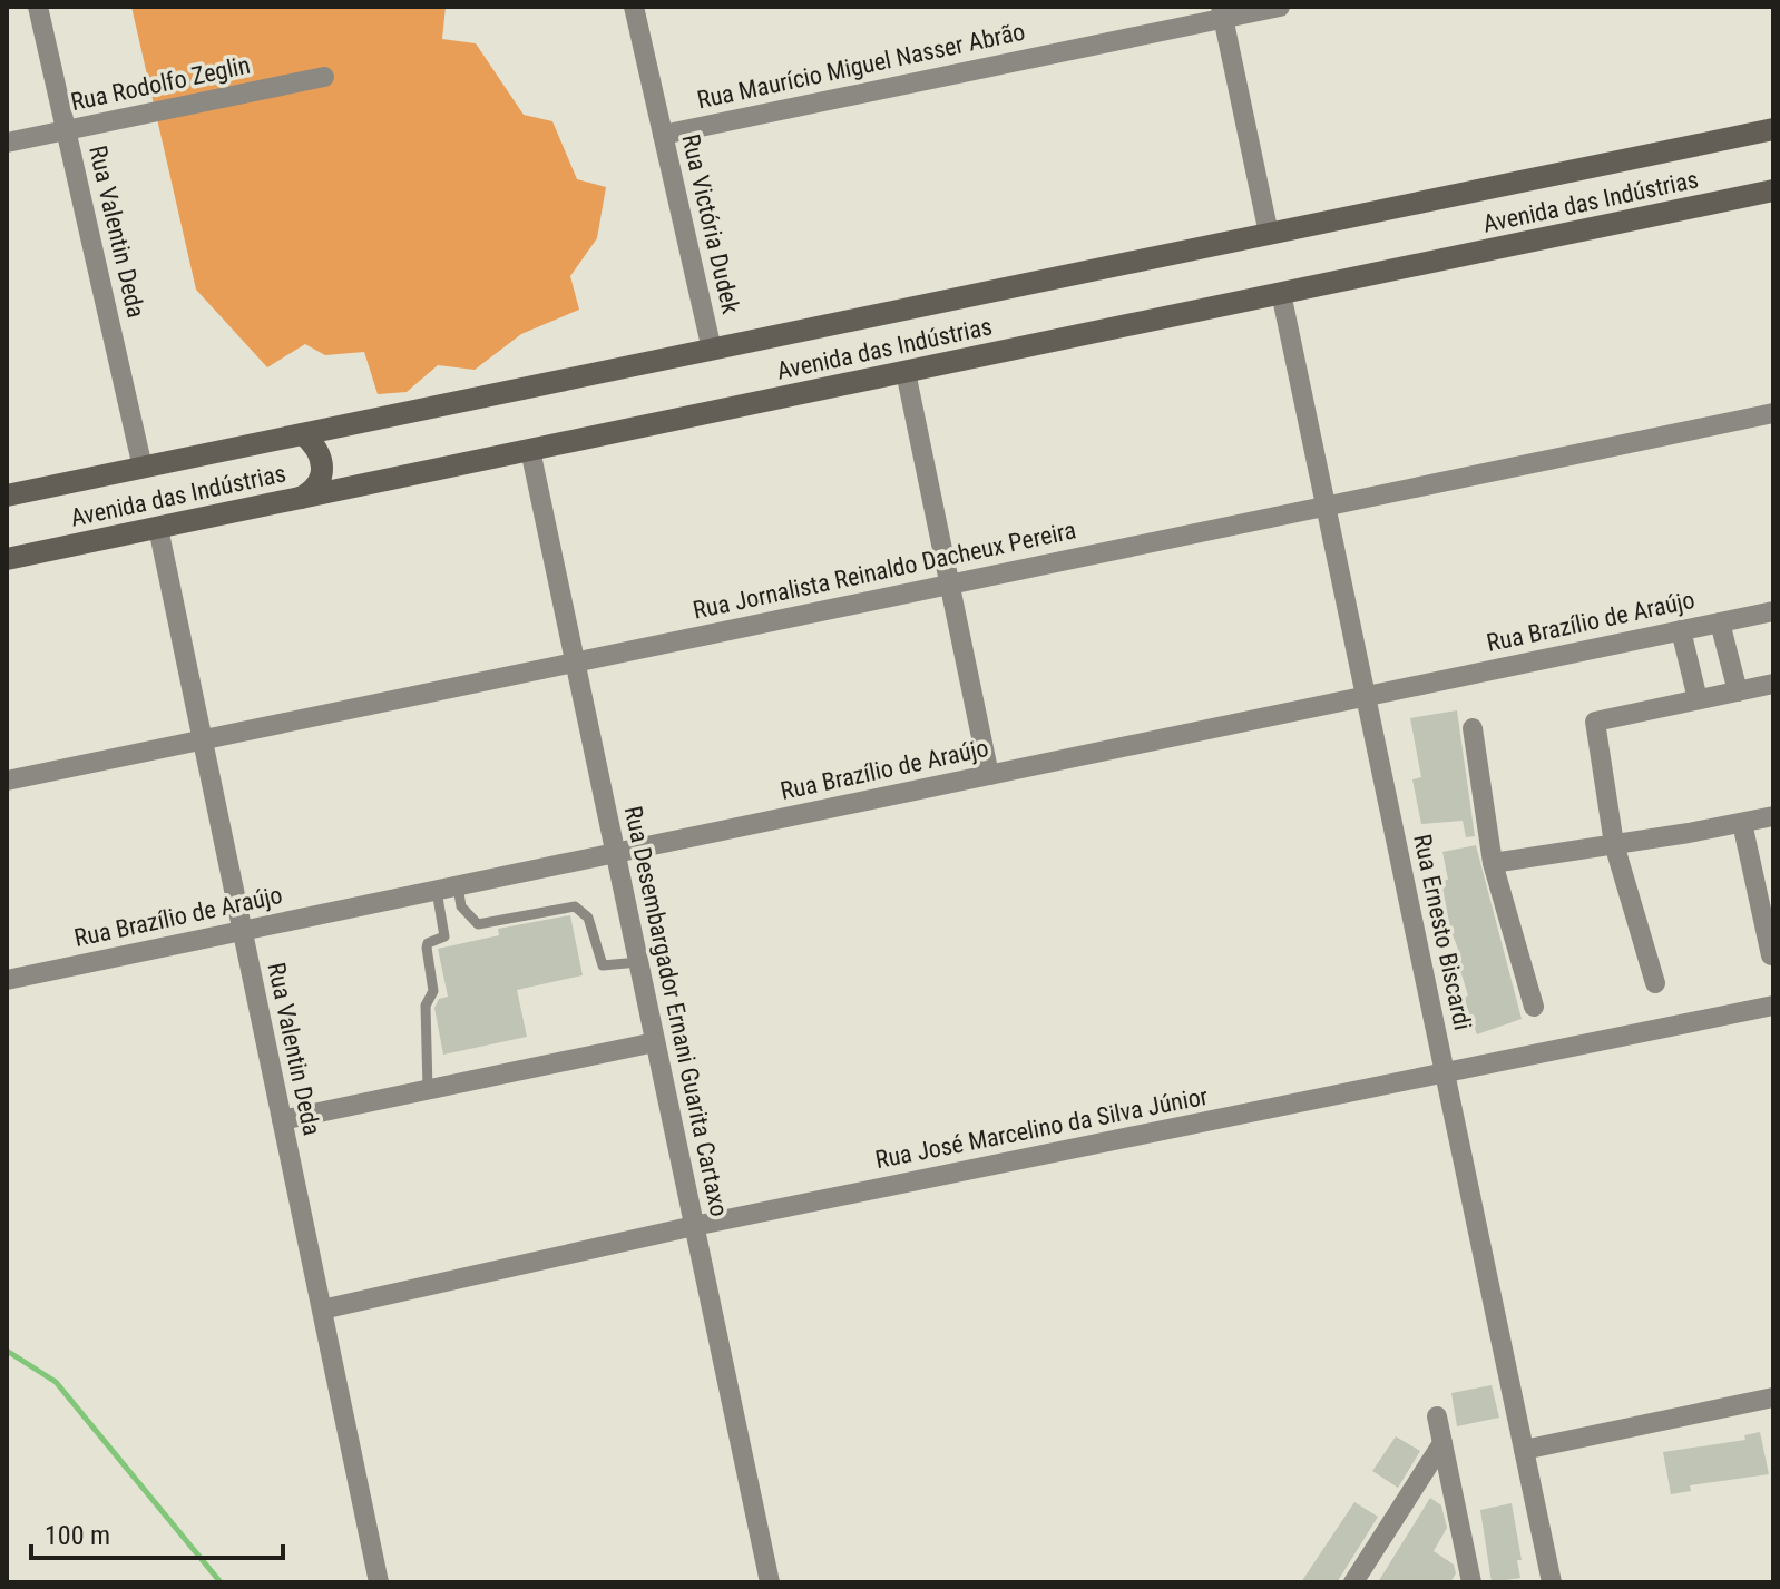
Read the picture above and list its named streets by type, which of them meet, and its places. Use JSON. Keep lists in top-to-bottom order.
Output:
{
  "streets": {
    "main road": ["Avenida das Indústrias"],
    "street": [
      "Rua Maurício Miguel Nasser Abrão",
      "Rua Rodolfo Zeglin",
      "Rua Victória Dudek",
      "Rua Valentin Deda",
      "Rua Jornalista Reinaldo Dacheux Pereira",
      "Rua Brazílio de Araújo",
      "Rua Ernesto Biscardi",
      "Rua Desembargador Ernani Guarita Cartaxo",
      "Rua José Marcelino da Silva Júnior"
    ]
  },
  "crossings": [
    ["Rua Maurício Miguel Nasser Abrão", "Rua Victória Dudek"],
    ["Rua Rodolfo Zeglin", "Rua Valentin Deda"],
    ["Avenida das Indústrias", "Rua Victória Dudek"],
    ["Avenida das Indústrias", "Rua Valentin Deda"],
    ["Avenida das Indústrias", "Rua Ernesto Biscardi"],
    ["Avenida das Indústrias", "Rua Desembargador Ernani Guarita Cartaxo"],
    ["Rua Valentin Deda", "Rua Jornalista Reinaldo Dacheux Pereira"],
    ["Rua Valentin Deda", "Rua Brazílio de Araújo"],
    ["Rua Valentin Deda", "Rua José Marcelino da Silva Júnior"],
    ["Rua Jornalista Reinaldo Dacheux Pereira", "Rua Ernesto Biscardi"],
    ["Rua Jornalista Reinaldo Dacheux Pereira", "Rua Desembargador Ernani Guarita Cartaxo"],
    ["Rua Brazílio de Araújo", "Rua Ernesto Biscardi"],
    ["Rua Brazílio de Araújo", "Rua Desembargador Ernani Guarita Cartaxo"],
    ["Rua Ernesto Biscardi", "Rua José Marcelino da Silva Júnior"],
    ["Rua Desembargador Ernani Guarita Cartaxo", "Rua José Marcelino da Silva Júnior"]
  ],
  "scale_bar": "100 m"
}
